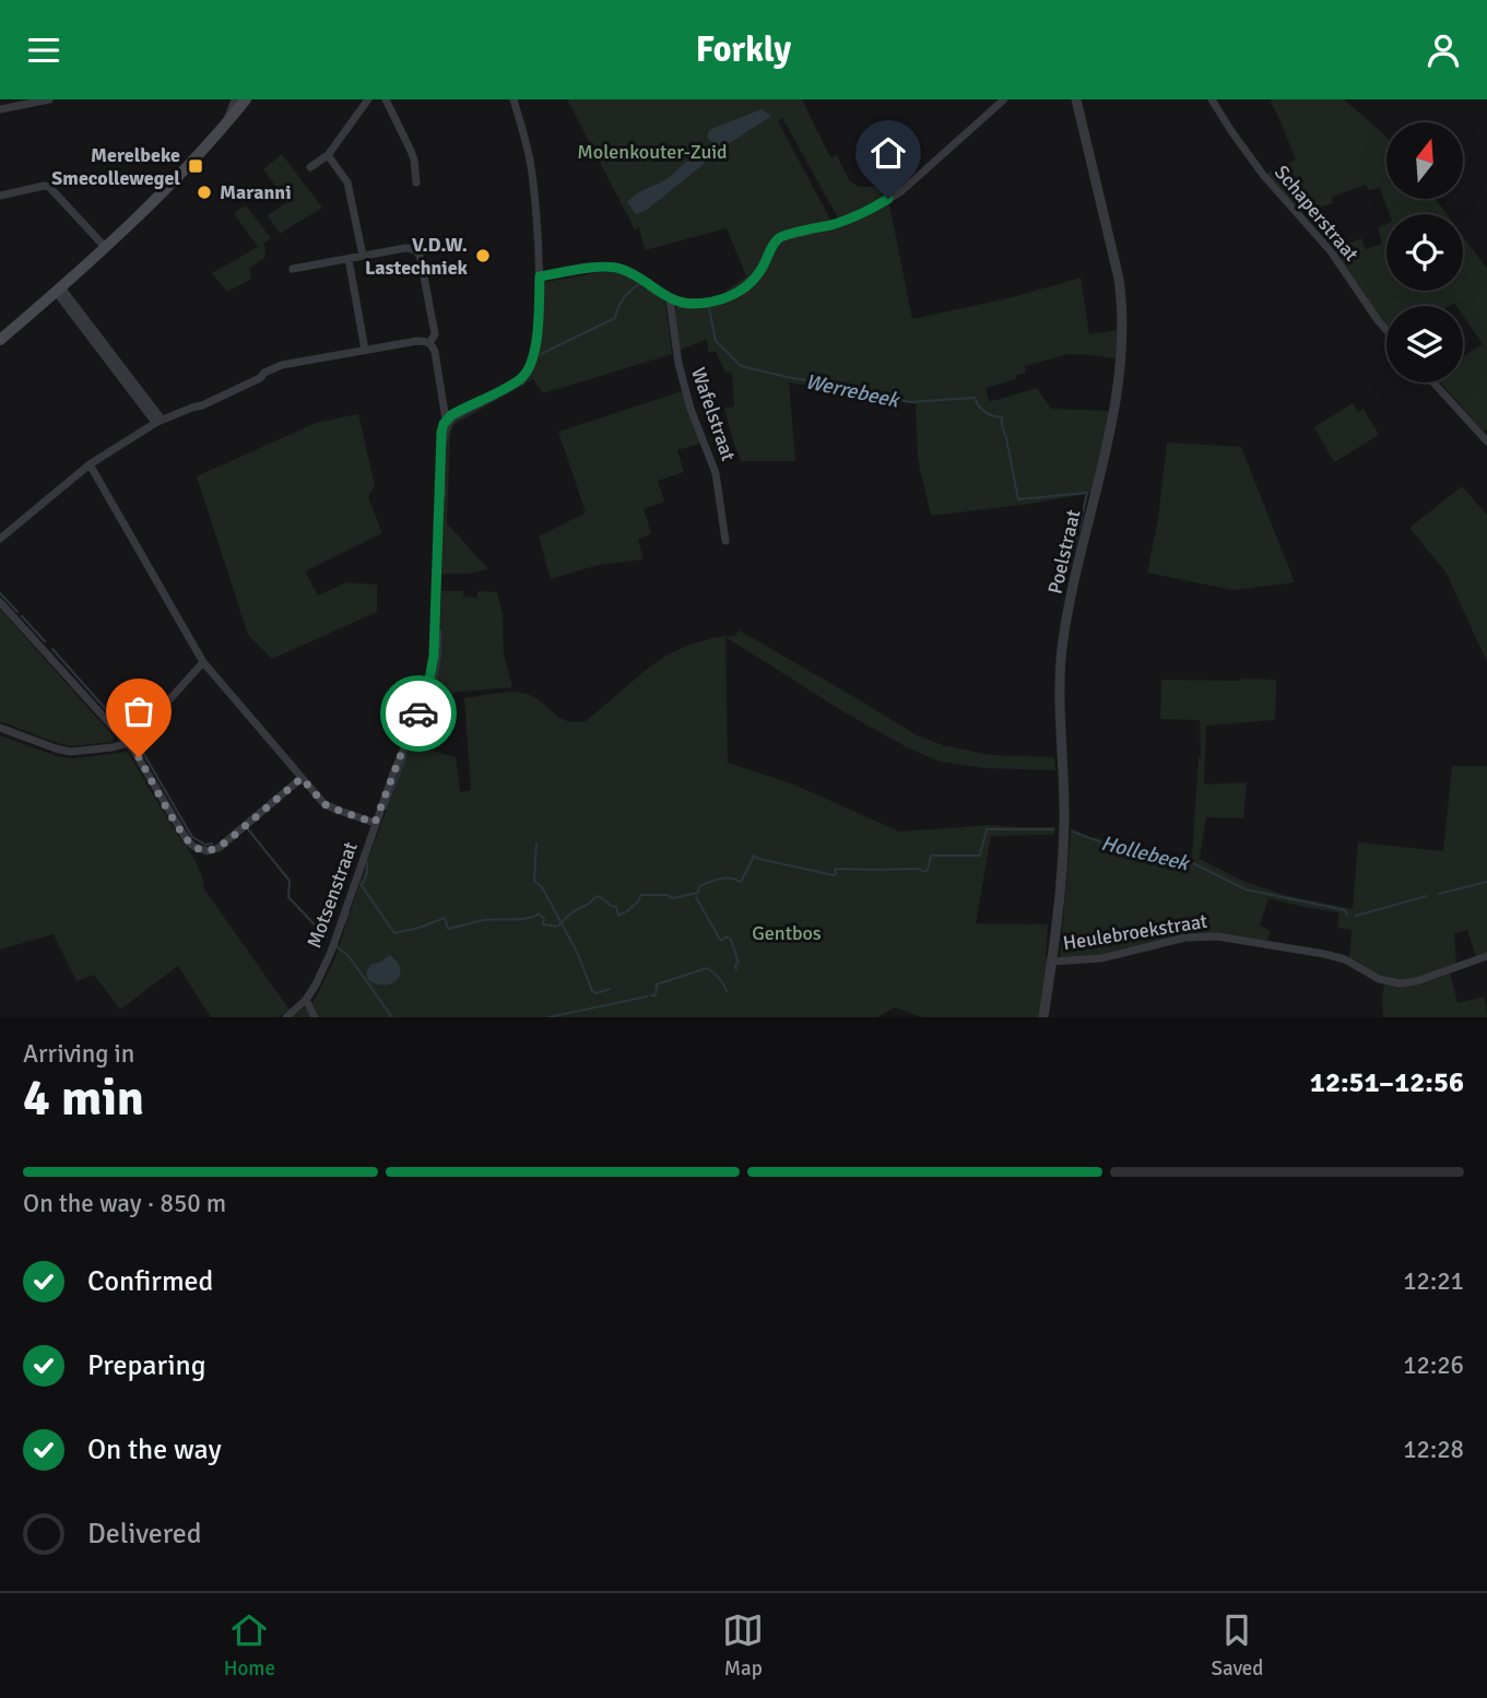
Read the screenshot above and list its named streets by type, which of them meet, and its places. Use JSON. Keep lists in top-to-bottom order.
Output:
{
  "streets": {
    "street": [
      "Schaperstraat",
      "Wafelstraat",
      "Poelstraat",
      "Motsenstraat",
      "Heulebroekstraat"
    ]
  },
  "crossings": [
    ["Poelstraat", "Heulebroekstraat"]
  ],
  "water": ["Werrebeek", "Hollebeek"],
  "parks": ["Molenkouter-Zuid", "Gentbos"],
  "places": {
    "transit": ["Merelbeke Smecollewegel"],
    "other": ["Maranni", "V.D.W. Lastechniek"]
  },
  "north": "top",
  "page": {
    "header": "Forkly",
    "heading": ["4 min", "Arriving in", "12:51–12:56"],
    "bar": "On the way · 850 m",
    "list": [
      ["Confirmed", "12:21"],
      ["Preparing", "12:26"],
      ["On the way", "12:28"],
      "Delivered"
    ],
    "tabs": ["Home", "Map", "Saved"]
  }
}
